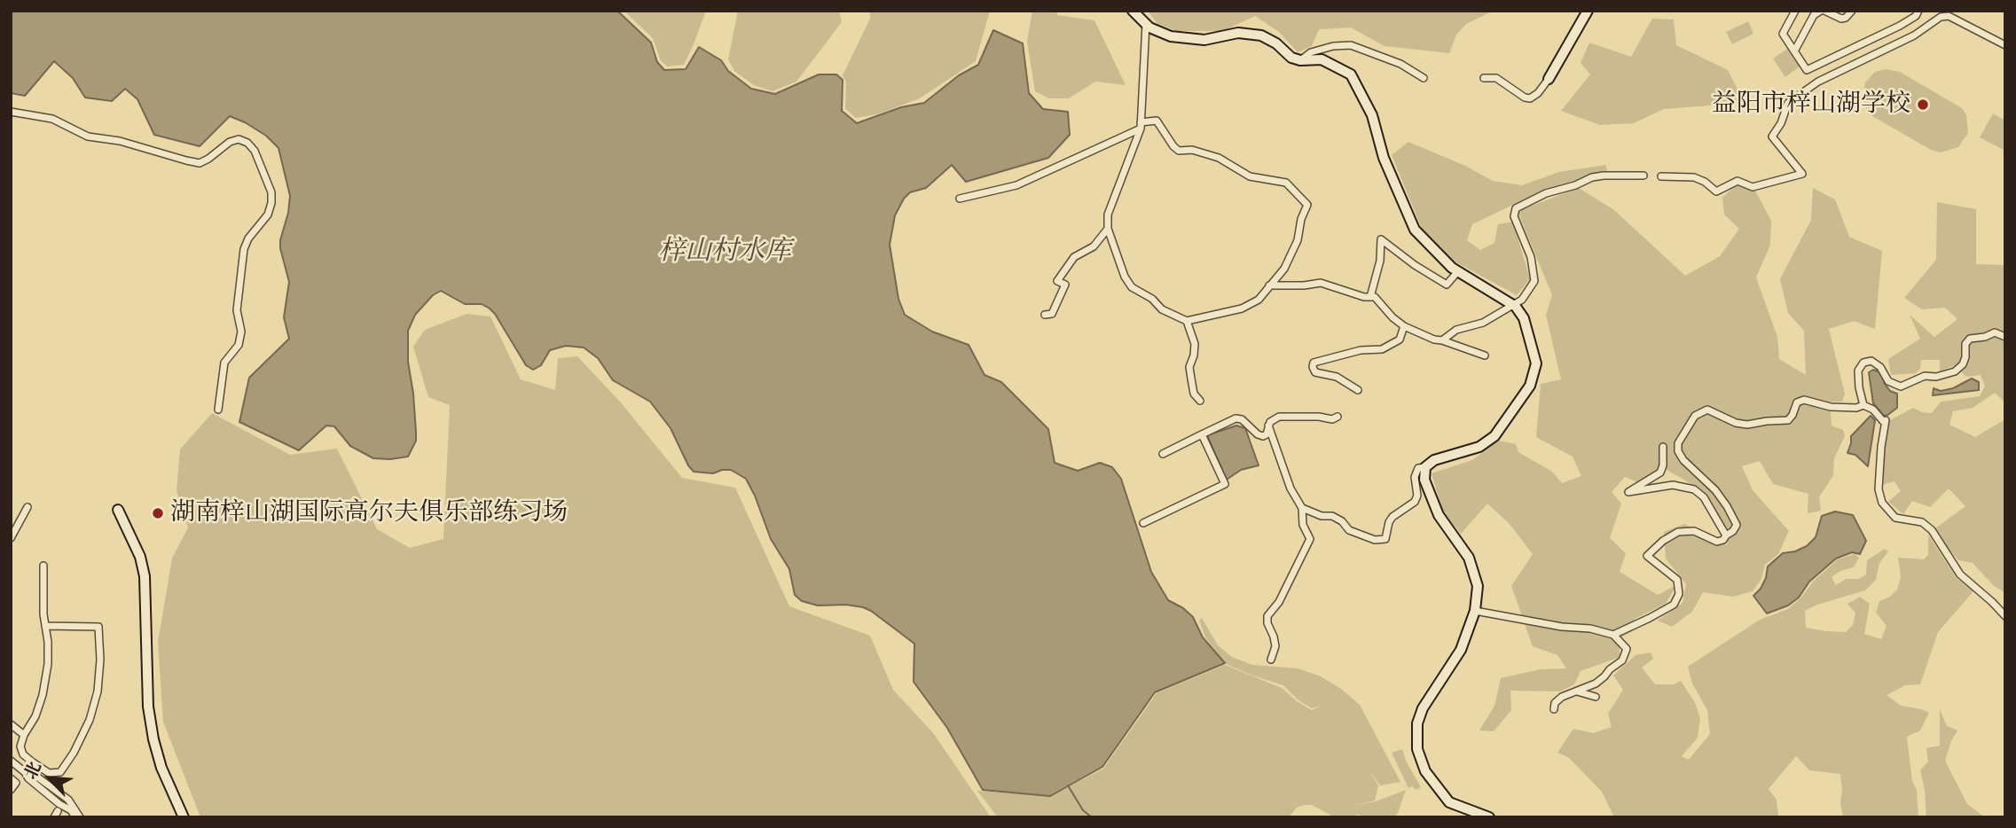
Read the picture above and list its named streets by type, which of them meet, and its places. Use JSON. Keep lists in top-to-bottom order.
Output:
{
  "water": ["梓山村水库"],
  "places": ["益阳市梓山湖学校", "湖南梓山湖国际高尔夫俱乐部练习场"],
  "north": "top left"
}
